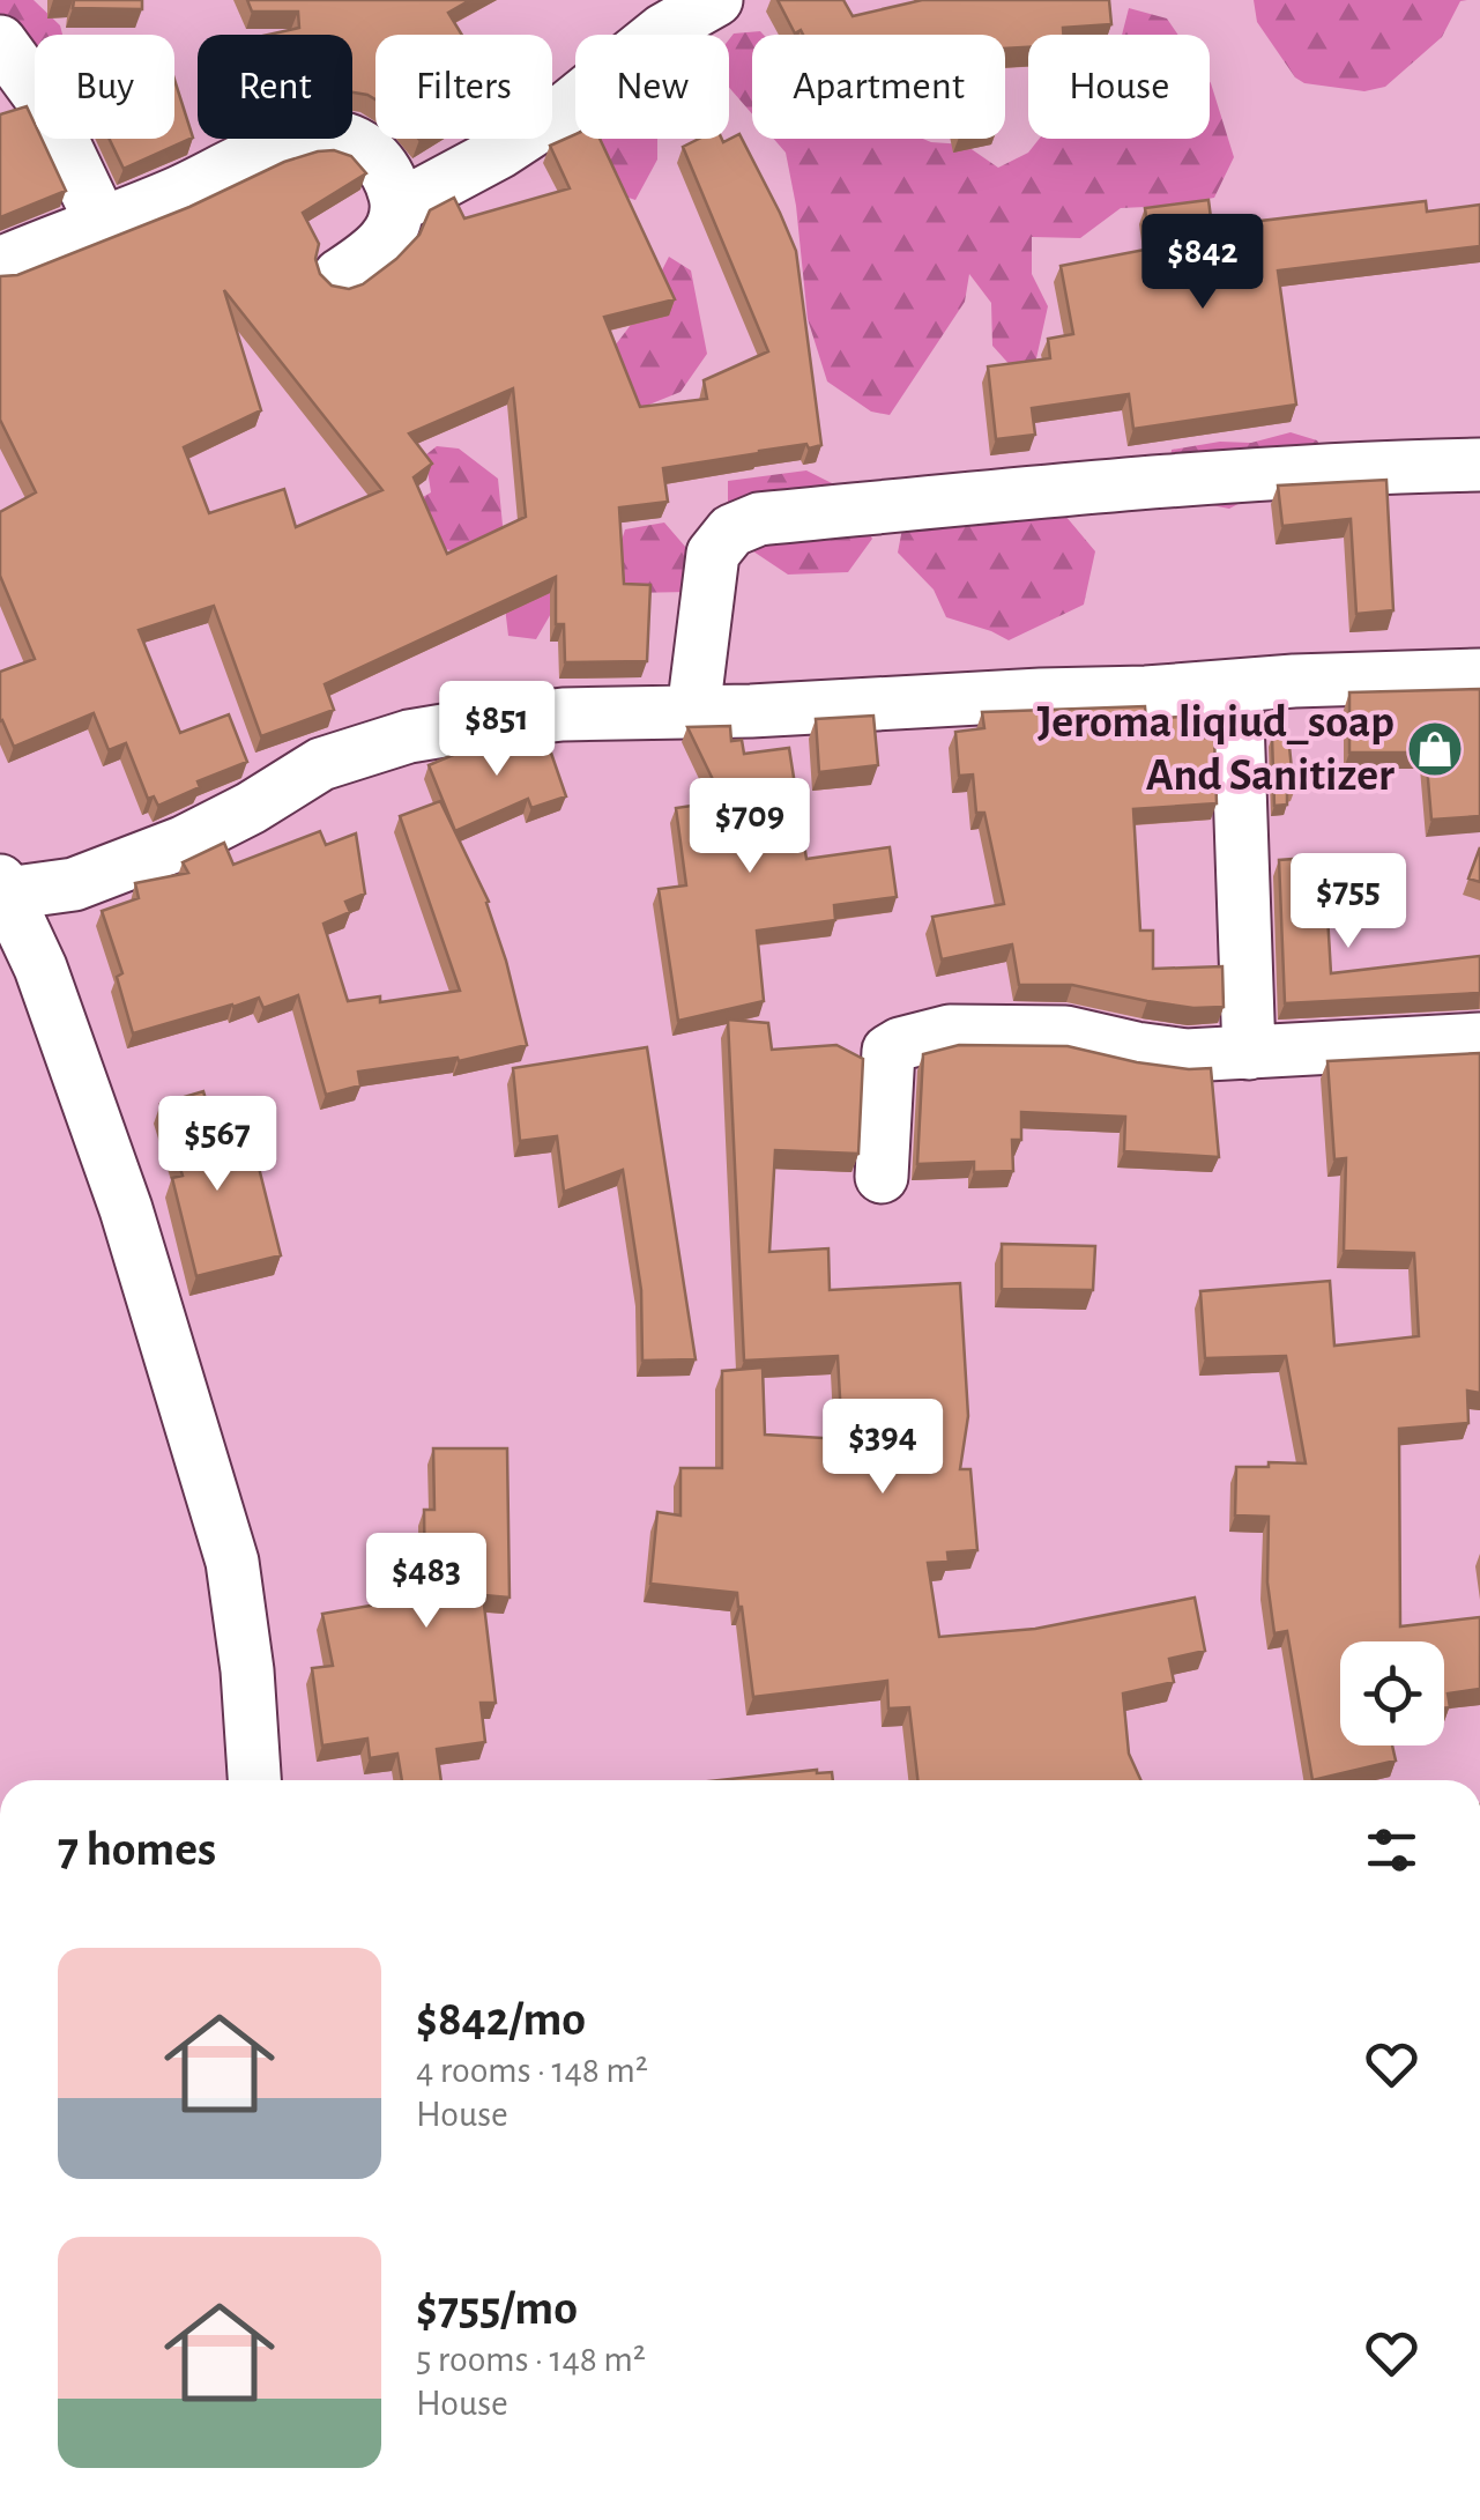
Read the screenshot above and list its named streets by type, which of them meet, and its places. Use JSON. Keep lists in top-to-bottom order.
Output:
{
  "places": {
    "shop": ["Jeroma liqiud_soap And Sanitizer"]
  },
  "page": {
    "chip": [
      "Buy",
      "Rent",
      "Filters",
      "New",
      "Apartment",
      "House"
    ],
    "price": [
      "$842",
      "$851",
      "$709",
      "$755",
      "$567",
      "$394",
      "$483"
    ],
    "heading": "7 homes",
    "list": [
      {
        "name": "$842/mo",
        "note": "4 rooms · 148 m² · House"
      },
      {
        "name": "$755/mo",
        "note": "5 rooms · 148 m² · House"
      }
    ]
  }
}
